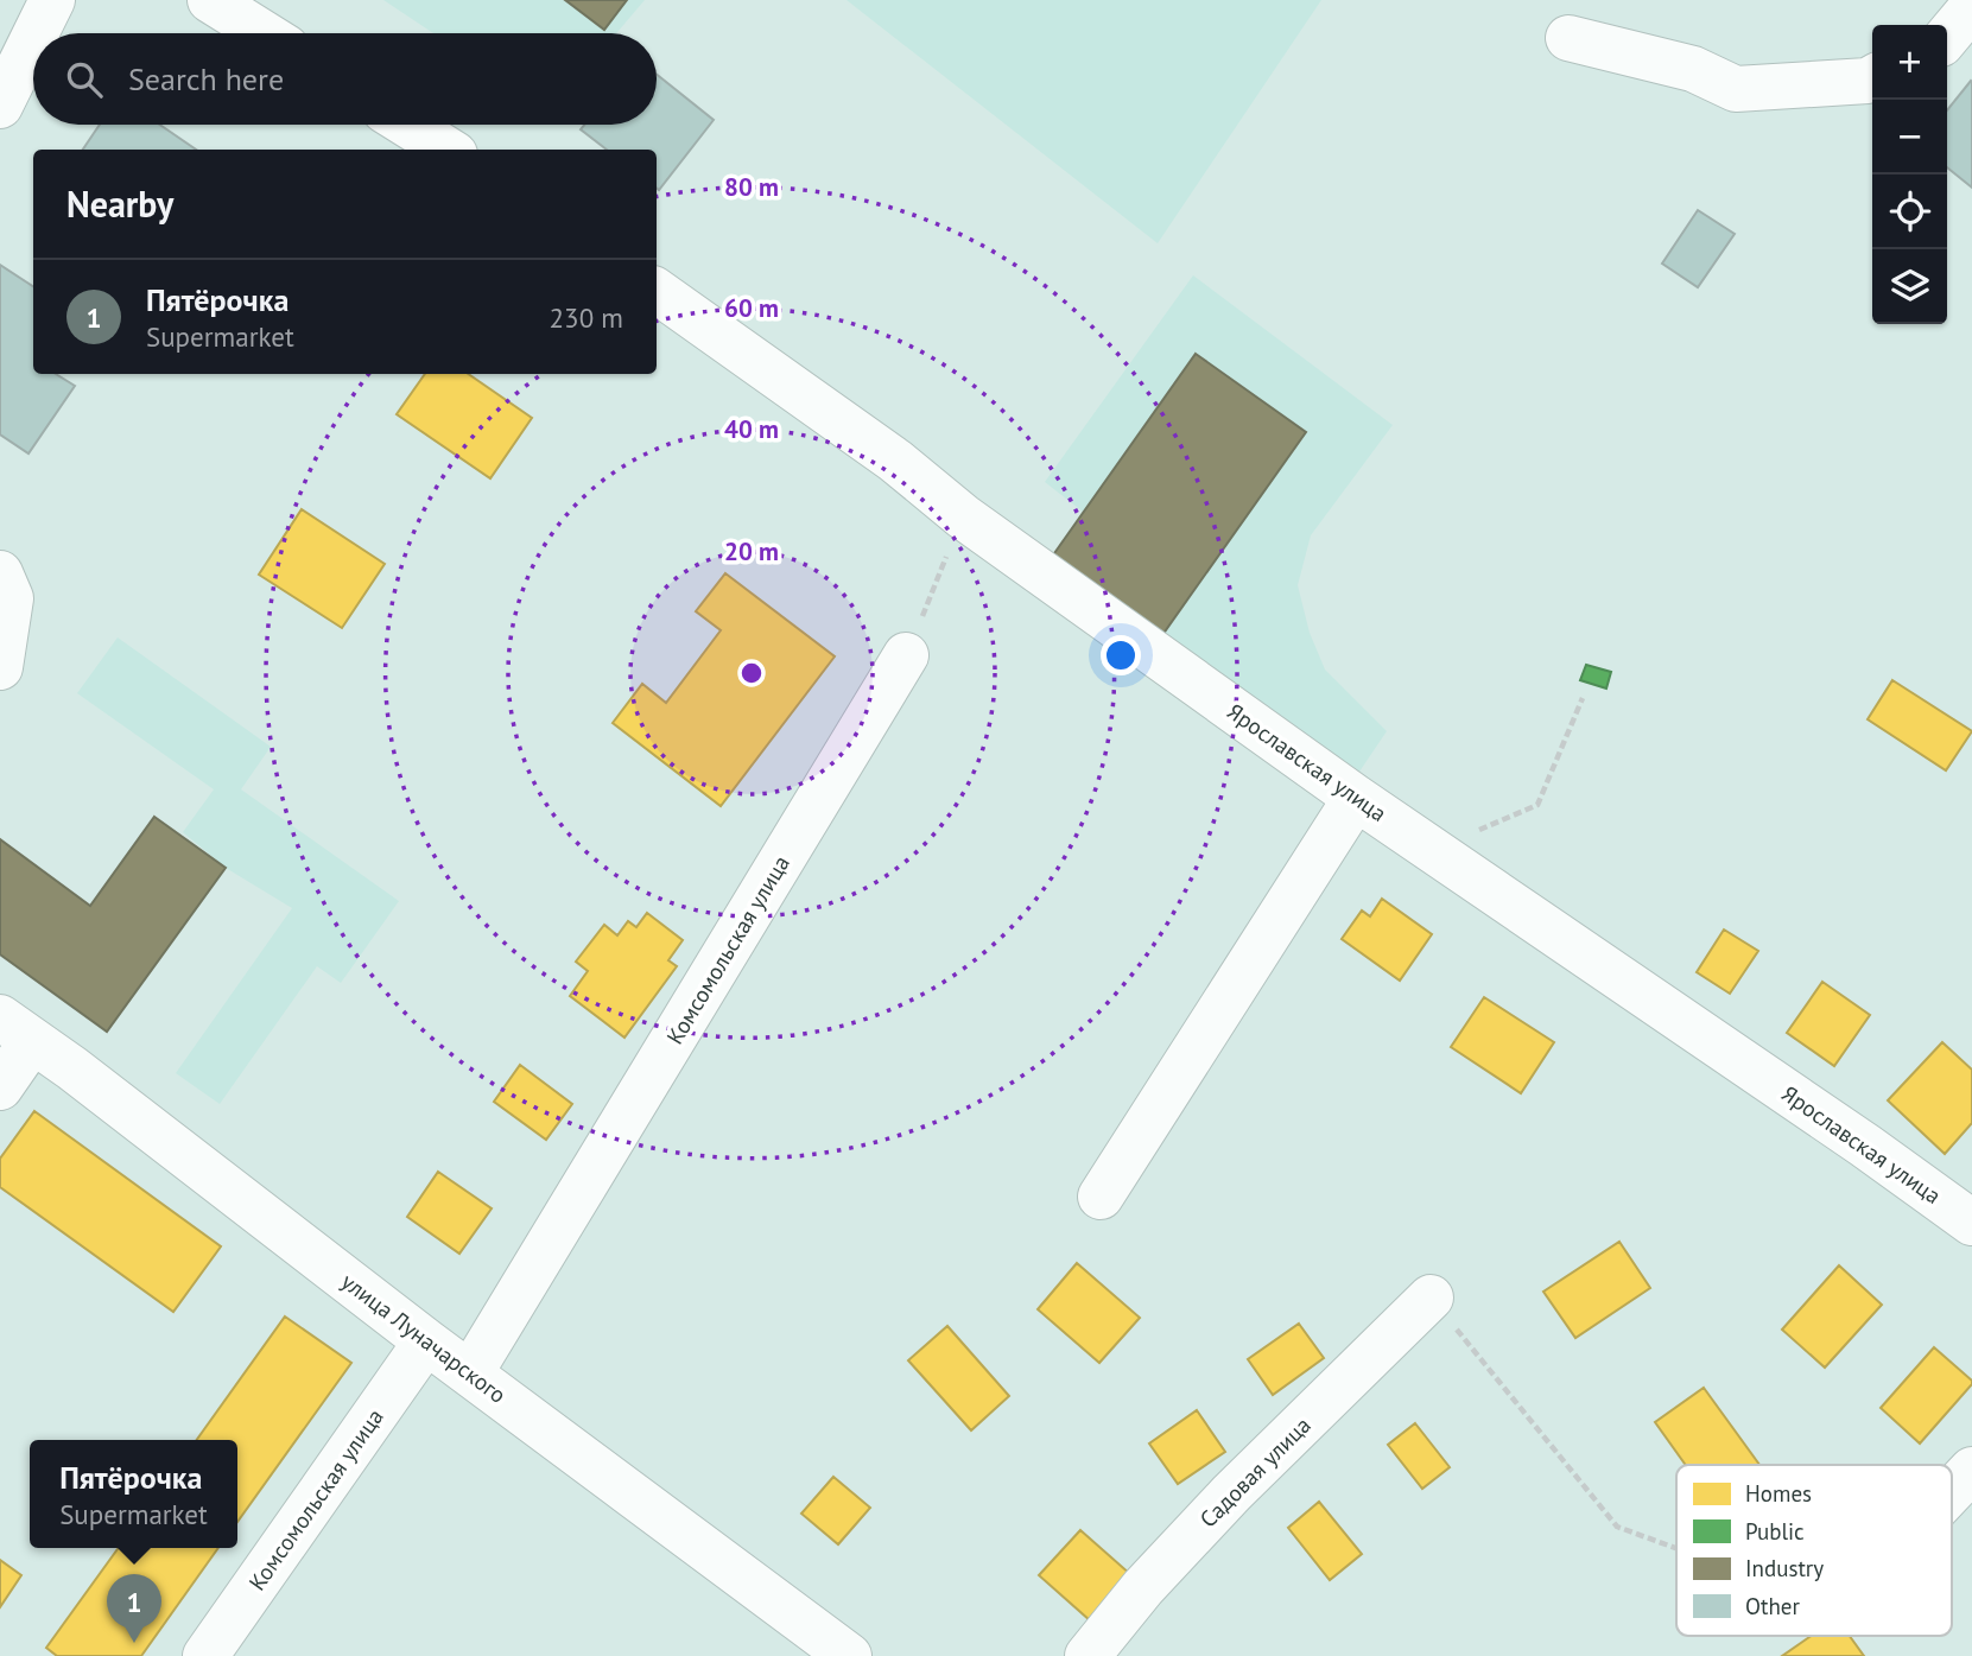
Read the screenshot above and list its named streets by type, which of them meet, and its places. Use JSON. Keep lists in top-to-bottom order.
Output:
{
  "streets": {
    "street": [
      "Ярославская улица",
      "Комсомольская улица",
      "улица Луначарского",
      "Садовая улица"
    ]
  },
  "crossings": [
    ["Комсомольская улица", "улица Луначарского"]
  ],
  "legend": [
    "Homes",
    "Public",
    "Industry",
    "Other"
  ],
  "page": {
    "map_buttons": ["+", "−"],
    "search": "Search here",
    "heading": "Nearby",
    "list": [
      {
        "mark": "1",
        "name": "Пятёрочка",
        "note": "Supermarket",
        "value": "230 m"
      }
    ],
    "popup": ["Пятёрочка", "Supermarket"],
    "pins": "1"
  },
  "rings": [
    "80 m",
    "60 m",
    "40 m",
    "20 m"
  ]
}
